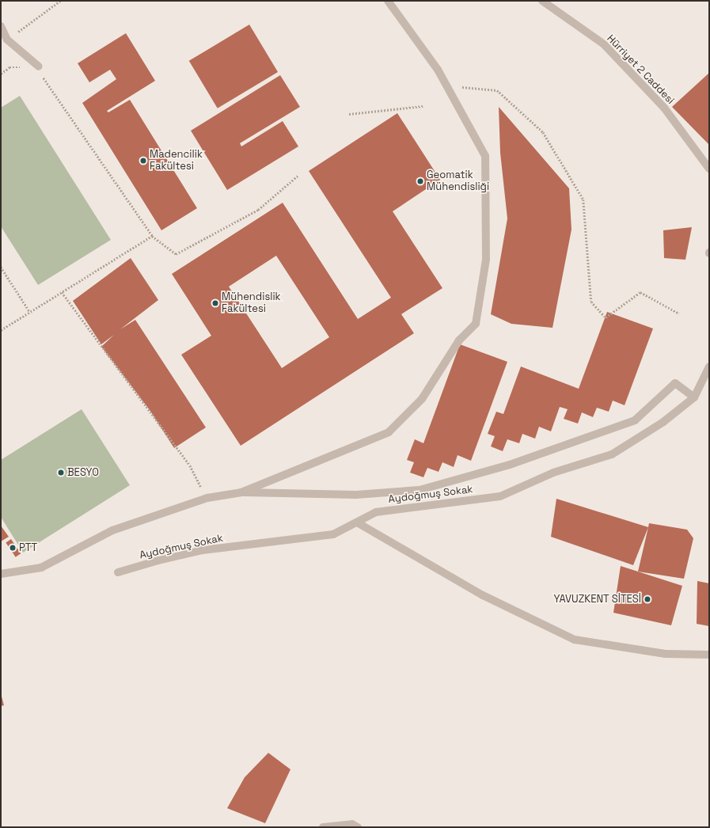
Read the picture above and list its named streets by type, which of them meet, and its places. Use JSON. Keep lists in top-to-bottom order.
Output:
{
  "streets": {
    "street": ["Hürriyet 2 Caddesi", "Aydoğmuş Sokak"]
  },
  "places": [
    "Madencilik Fakültesi",
    "Geomatik Mühendisliği",
    "Mühendislik Fakültesi",
    "BESYO",
    "PTT",
    "YAVUZKENT SİTESİ"
  ]
}
